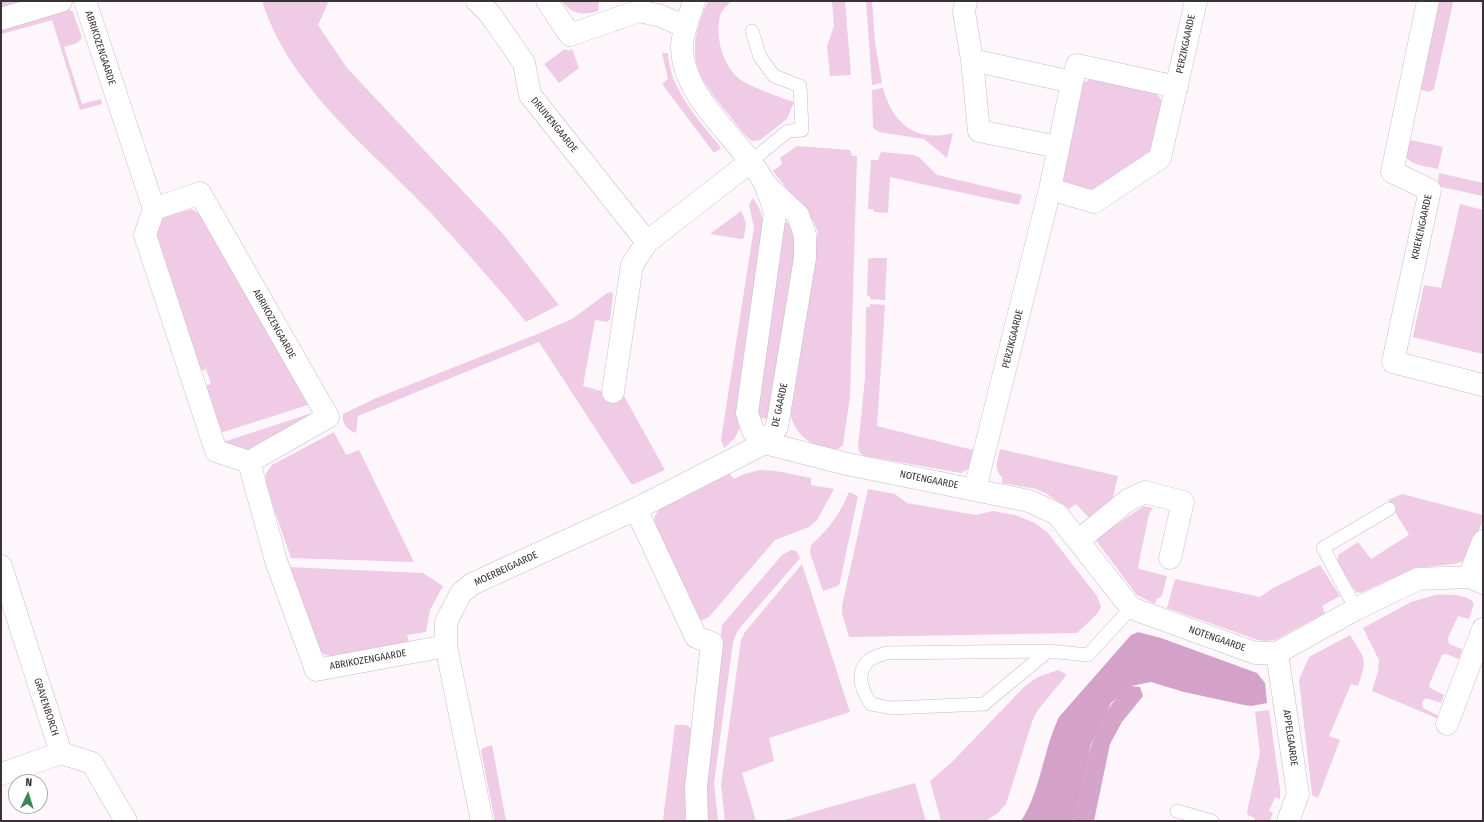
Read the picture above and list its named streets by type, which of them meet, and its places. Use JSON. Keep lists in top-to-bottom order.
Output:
{
  "streets": {
    "street": [
      "PERZIKGAARDE",
      "ABRIKOZENGAARDE",
      "DRUIVENGAARDE",
      "KRIEKENGAARDE",
      "DE GAARDE",
      "NOTENGAARDE",
      "MOERBEIGAARDE",
      "GRAVENBORCH",
      "APPELGAARDE"
    ]
  },
  "crossings": [
    ["PERZIKGAARDE", "NOTENGAARDE"],
    ["ABRIKOZENGAARDE", "MOERBEIGAARDE"],
    ["DE GAARDE", "NOTENGAARDE"],
    ["DE GAARDE", "MOERBEIGAARDE"],
    ["NOTENGAARDE", "MOERBEIGAARDE"],
    ["NOTENGAARDE", "APPELGAARDE"]
  ],
  "north": "top"
}
